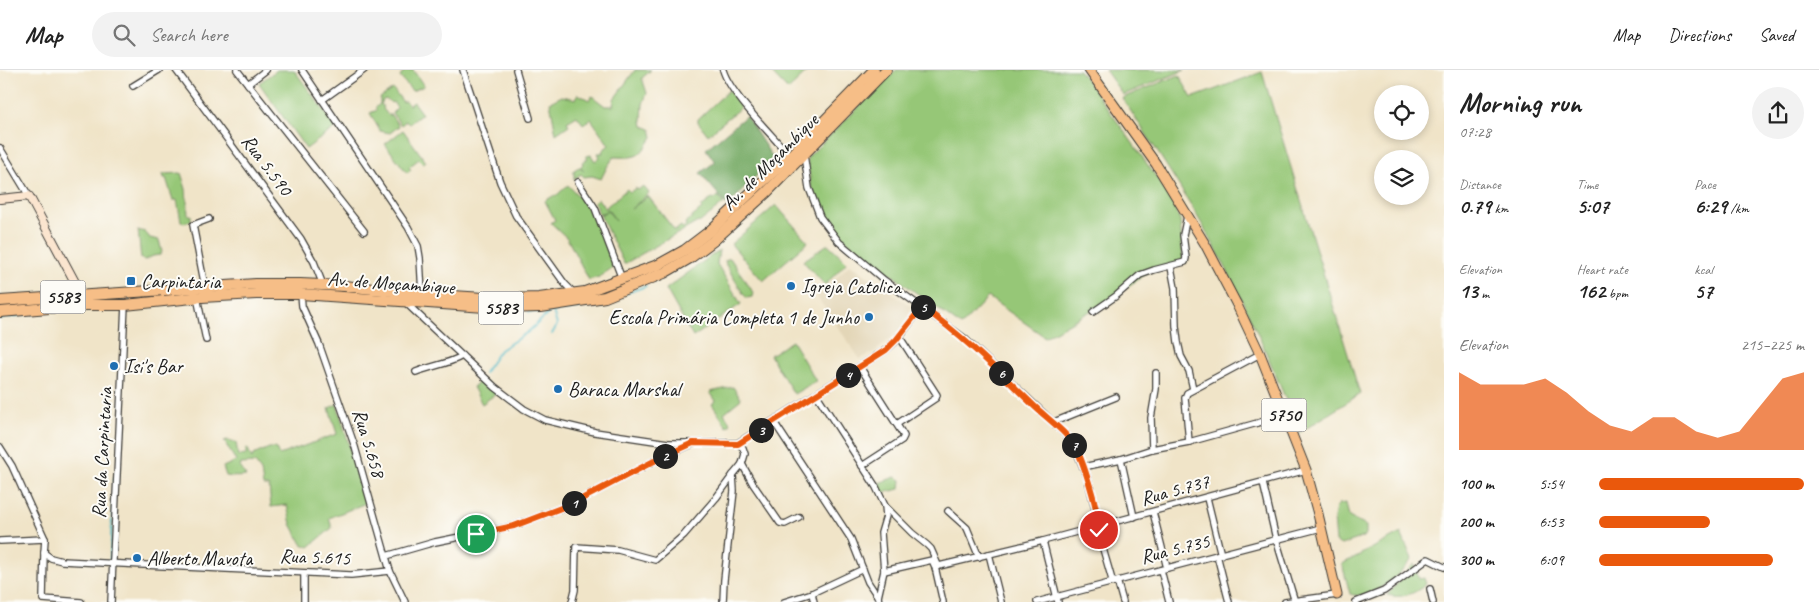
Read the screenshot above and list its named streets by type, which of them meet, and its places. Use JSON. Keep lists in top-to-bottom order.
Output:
{
  "streets": {
    "highway": ["Av. de Moçambique", "5583"],
    "main road": ["5750"],
    "street": [
      "Rua 5.590",
      "Rua 5.658",
      "Rua da Carpintaria",
      "Rua 5.737",
      "Rua 5.735",
      "Rua 5.615"
    ]
  },
  "crossings": [
    ["Av. de Moçambique", "Rua 5.590"],
    ["Av. de Moçambique", "Rua 5.658"],
    ["Av. de Moçambique", "Rua da Carpintaria"],
    ["5750", "Rua 5.737"],
    ["5750", "Rua 5.735"],
    ["Rua 5.658", "Rua 5.615"],
    ["Rua da Carpintaria", "Rua 5.615"]
  ],
  "places": {
    "transit": ["Carpintaria"],
    "other": [
      "Igreja Catolica",
      "Escola Primária Completa 1 de Junho",
      "Isi's Bar",
      "Baraca Marshal",
      "Alberto Mavota"
    ]
  },
  "page": {
    "header": "Map",
    "search": "Search here",
    "nav": ["Map", "Directions", "Saved"],
    "heading": ["Morning run", "07:28"],
    "stats": [
      ["Distance", "0.79 km"],
      ["Time", "5:07"],
      ["Pace", "6:29 /km"],
      ["Elevation", "13 m"],
      ["Heart rate", "162 bpm"],
      ["kcal", "57"]
    ],
    "pins": [
      "5",
      "6",
      "4",
      "3",
      "7",
      "2",
      "1"
    ],
    "chart": ["Elevation", "215–225 m"],
    "list": [
      {
        "name": "100 m",
        "note": "5:54"
      },
      {
        "name": "200 m",
        "note": "6:53"
      },
      {
        "name": "300 m",
        "note": "6:09"
      }
    ]
  }
}
